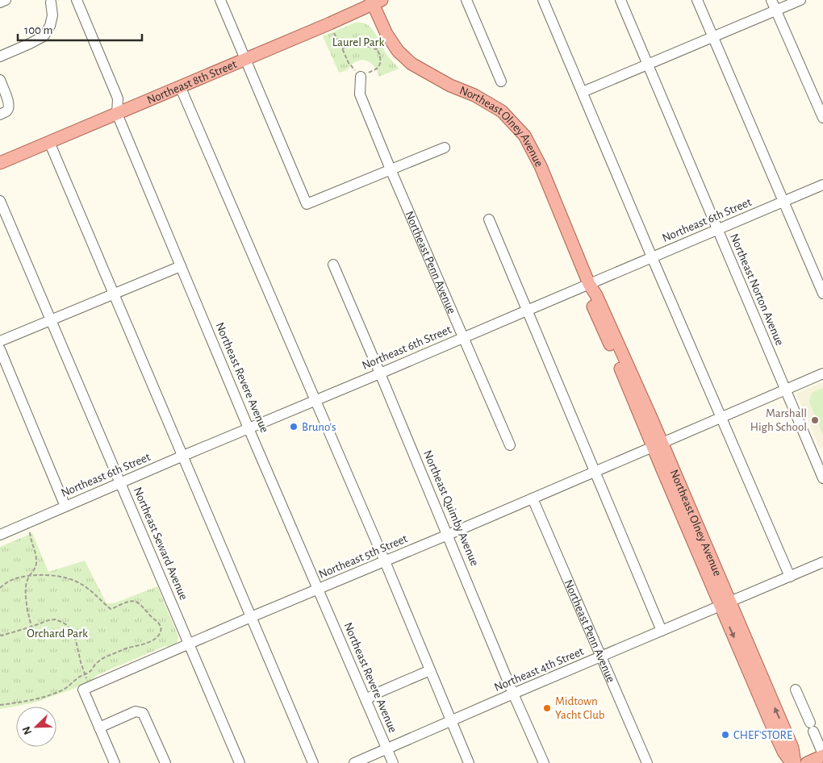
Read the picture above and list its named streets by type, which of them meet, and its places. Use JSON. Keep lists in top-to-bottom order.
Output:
{
  "streets": {
    "main road": ["Northeast 8th Street", "Northeast Olney Avenue"],
    "street": [
      "Northeast 6th Street",
      "Northeast Penn Avenue",
      "Northeast Norton Avenue",
      "Northeast Revere Avenue",
      "Northeast Quimby Avenue",
      "Northeast Seward Avenue",
      "Northeast 5th Street",
      "Northeast 4th Street"
    ]
  },
  "crossings": [
    ["Northeast 8th Street", "Northeast Olney Avenue"],
    ["Northeast 8th Street", "Northeast Revere Avenue"],
    ["Northeast Olney Avenue", "Northeast 6th Street"],
    ["Northeast Olney Avenue", "Northeast 5th Street"],
    ["Northeast Olney Avenue", "Northeast 4th Street"],
    ["Northeast 6th Street", "Northeast Penn Avenue"],
    ["Northeast 6th Street", "Northeast Norton Avenue"],
    ["Northeast 6th Street", "Northeast Revere Avenue"],
    ["Northeast 6th Street", "Northeast Quimby Avenue"],
    ["Northeast 6th Street", "Northeast Seward Avenue"],
    ["Northeast Penn Avenue", "Northeast 5th Street"],
    ["Northeast Penn Avenue", "Northeast 4th Street"],
    ["Northeast Norton Avenue", "Northeast 5th Street"],
    ["Northeast Revere Avenue", "Northeast 5th Street"],
    ["Northeast Revere Avenue", "Northeast 4th Street"],
    ["Northeast Quimby Avenue", "Northeast 5th Street"],
    ["Northeast Quimby Avenue", "Northeast 4th Street"],
    ["Northeast Seward Avenue", "Northeast 5th Street"]
  ],
  "parks": ["Laurel Park", "Orchard Park"],
  "places": [
    "Marshall High School",
    "Bruno's",
    "Midtown Yacht Club",
    "CHEF'STORE"
  ],
  "scale_bar": "100 m",
  "north": "bottom left"
}
